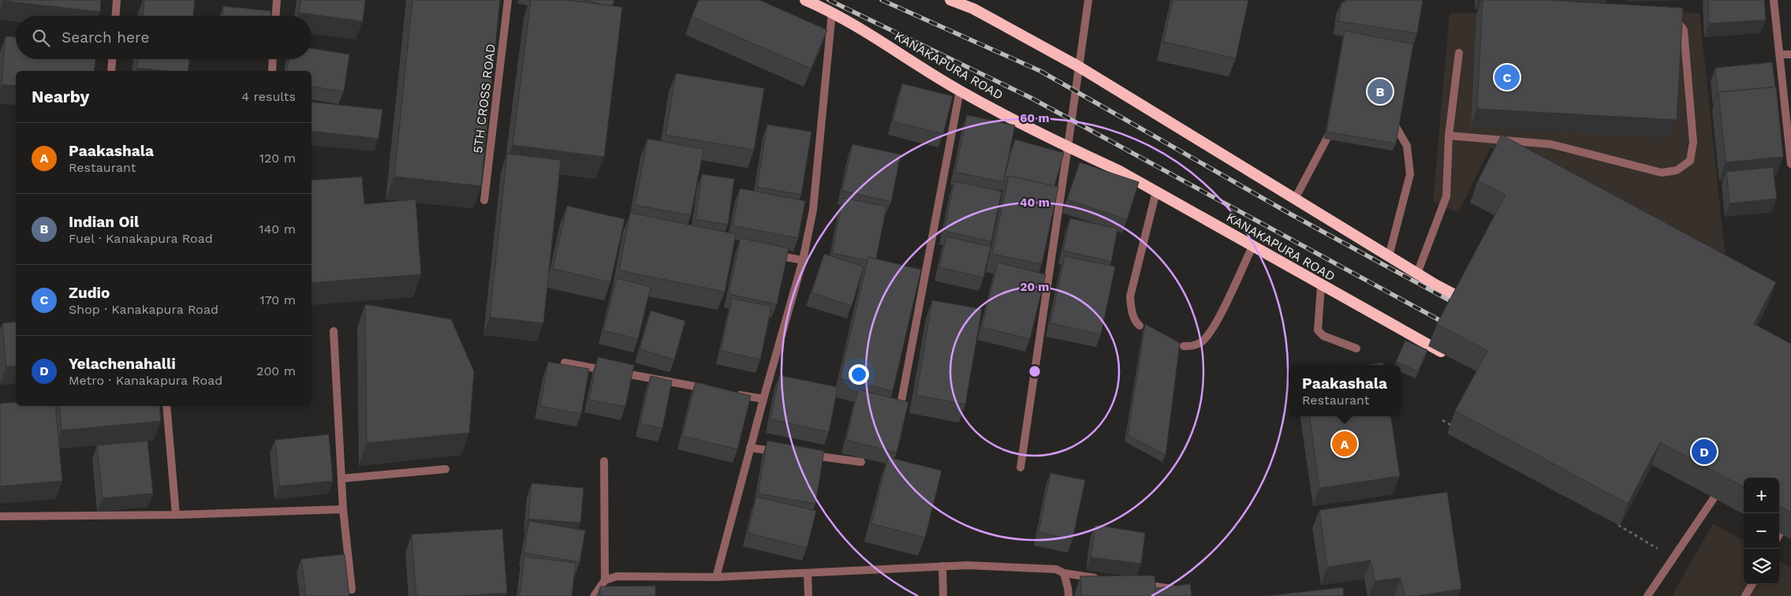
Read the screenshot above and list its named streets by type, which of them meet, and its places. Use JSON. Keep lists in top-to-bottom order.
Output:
{
  "streets": {
    "highway": ["KANAKAPURA ROAD"],
    "street": ["5TH CROSS ROAD"]
  },
  "page": {
    "search": "Search here",
    "pins": [
      "C",
      "B",
      "A",
      "D"
    ],
    "heading": ["Nearby", "4 results"],
    "list": [
      {
        "mark": "A",
        "name": "Paakashala",
        "note": "Restaurant",
        "value": "120 m"
      },
      {
        "mark": "B",
        "name": "Indian Oil",
        "note": "Fuel · Kanakapura Road",
        "value": "140 m"
      },
      {
        "mark": "C",
        "name": "Zudio",
        "note": "Shop · Kanakapura Road",
        "value": "170 m"
      },
      {
        "mark": "D",
        "name": "Yelachenahalli",
        "note": "Metro · Kanakapura Road",
        "value": "200 m"
      }
    ],
    "popup": ["Paakashala", "Restaurant"],
    "map_buttons": ["+", "−"]
  },
  "rings": ["60 m", "40 m", "20 m"]
}
